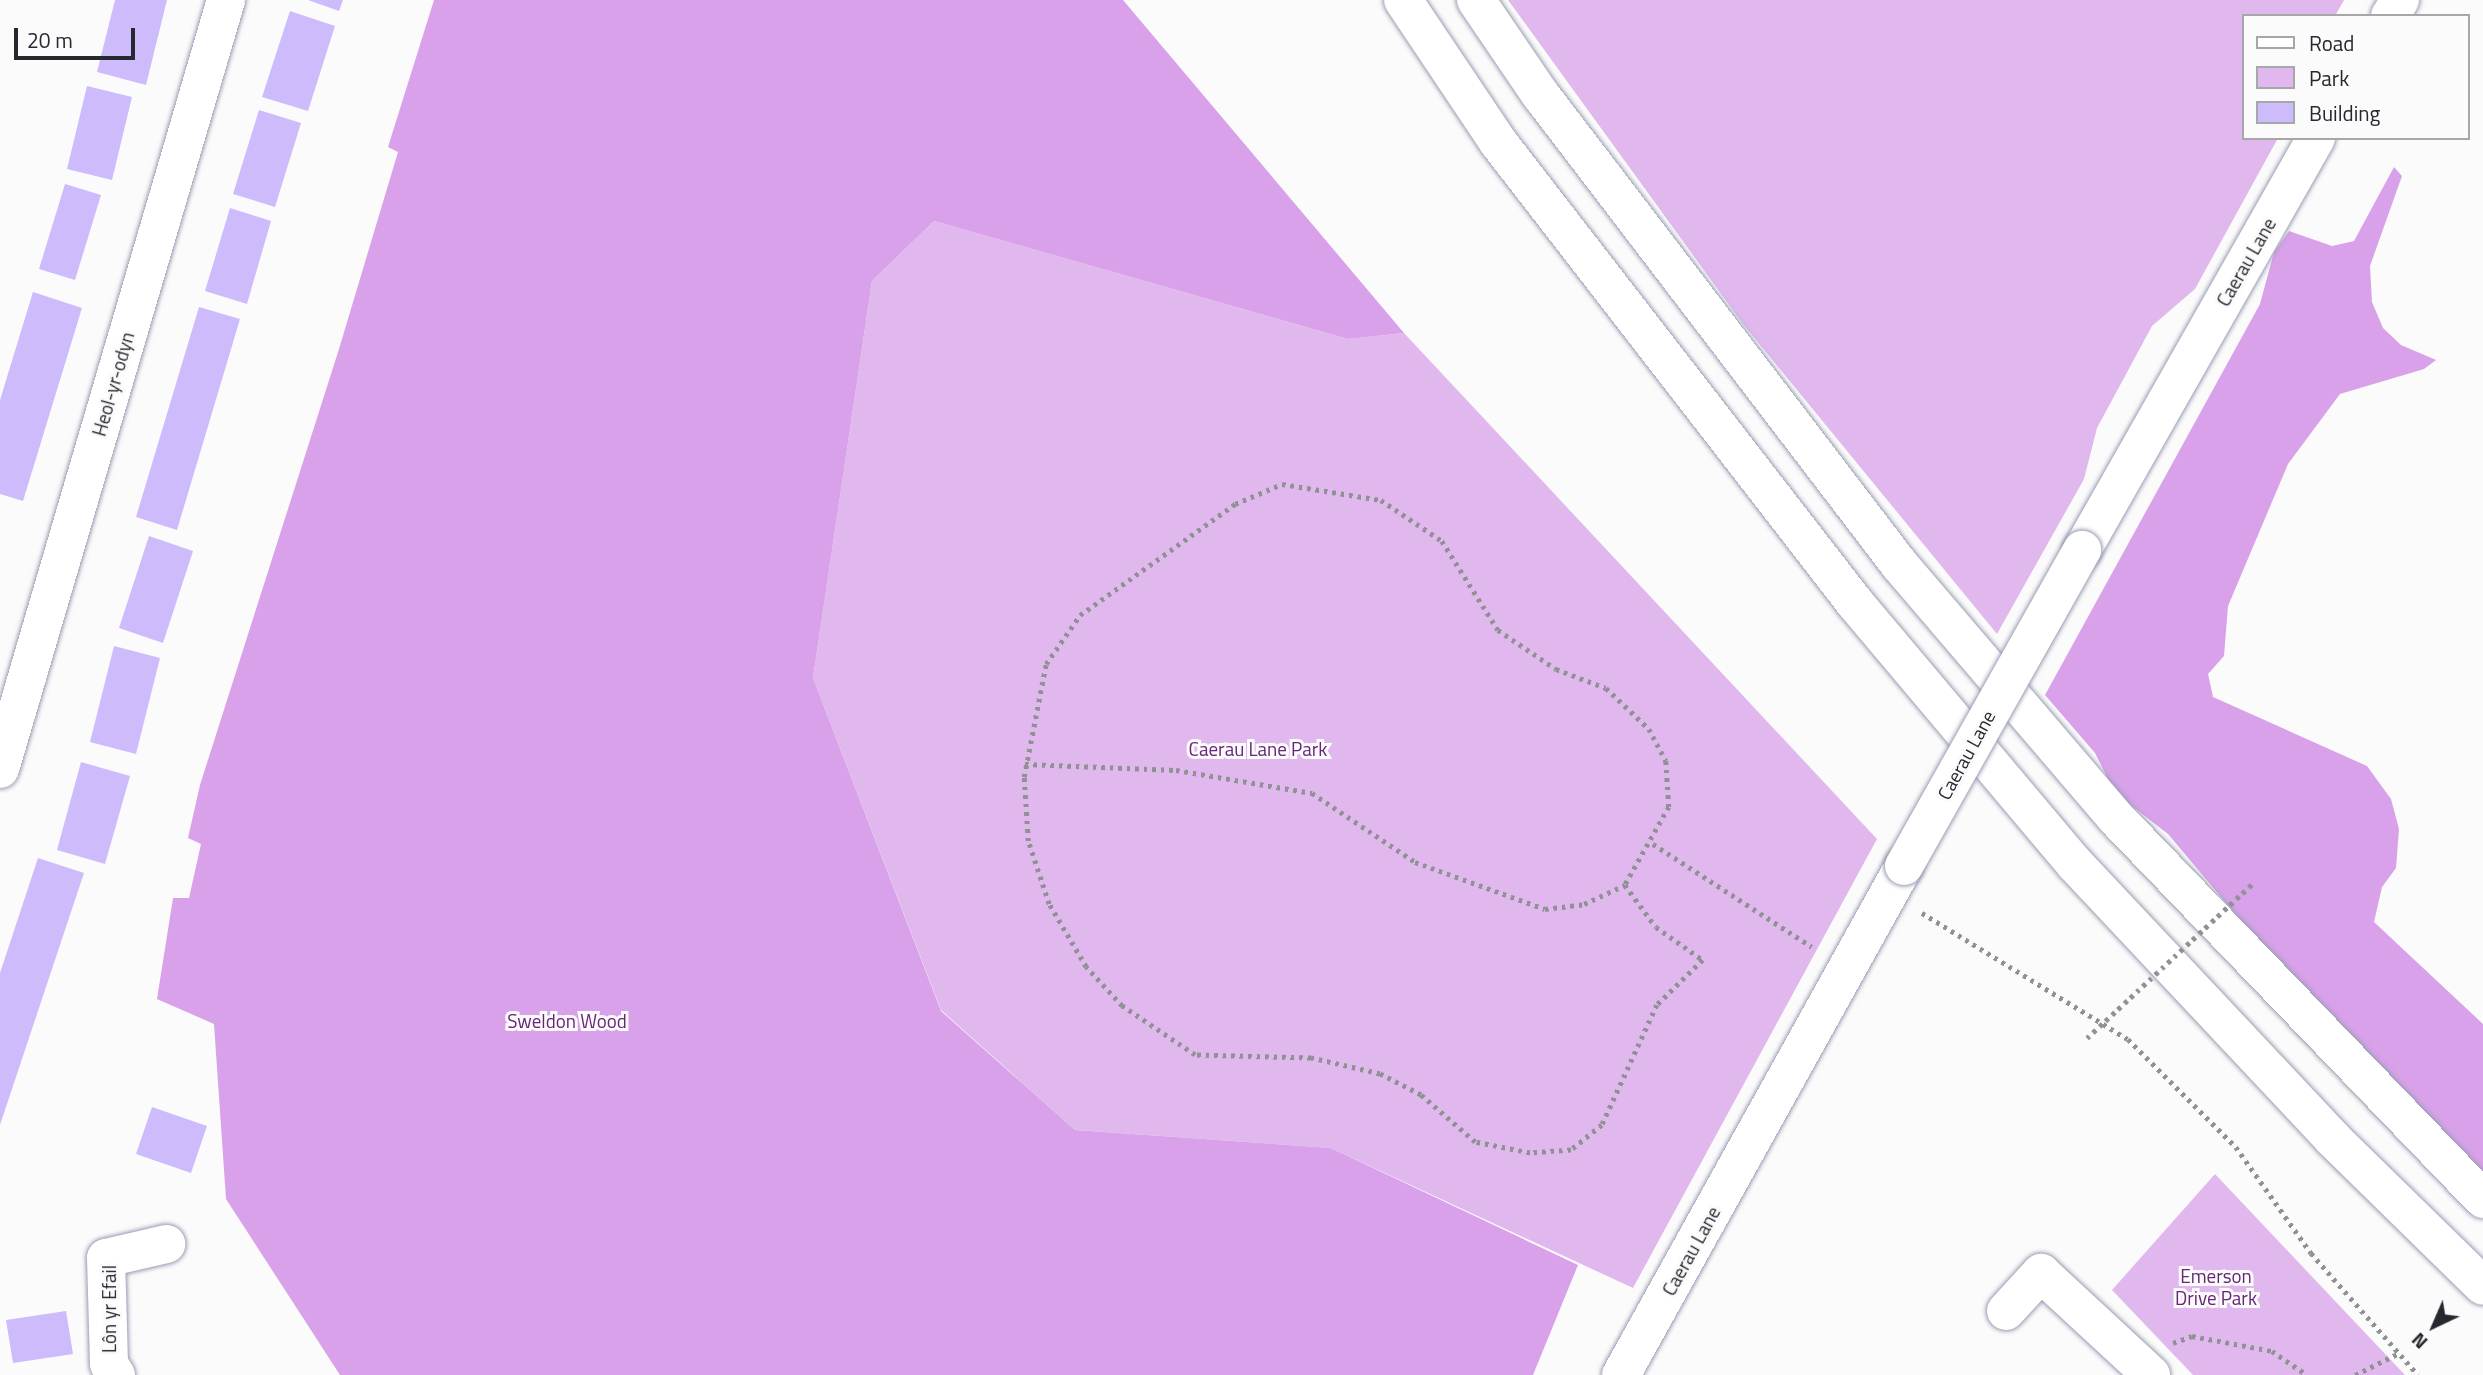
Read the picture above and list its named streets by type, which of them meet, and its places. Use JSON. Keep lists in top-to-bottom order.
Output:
{
  "streets": {
    "main road": ["Caerau Lane", "Heol-yr-odyn", "Lôn yr Efail"]
  },
  "parks": ["Caerau Lane Park", "Sweldon Wood", "Emerson Drive Park"],
  "legend": ["Road", "Park", "Building"],
  "scale_bar": "20 m",
  "north": "bottom left"
}
